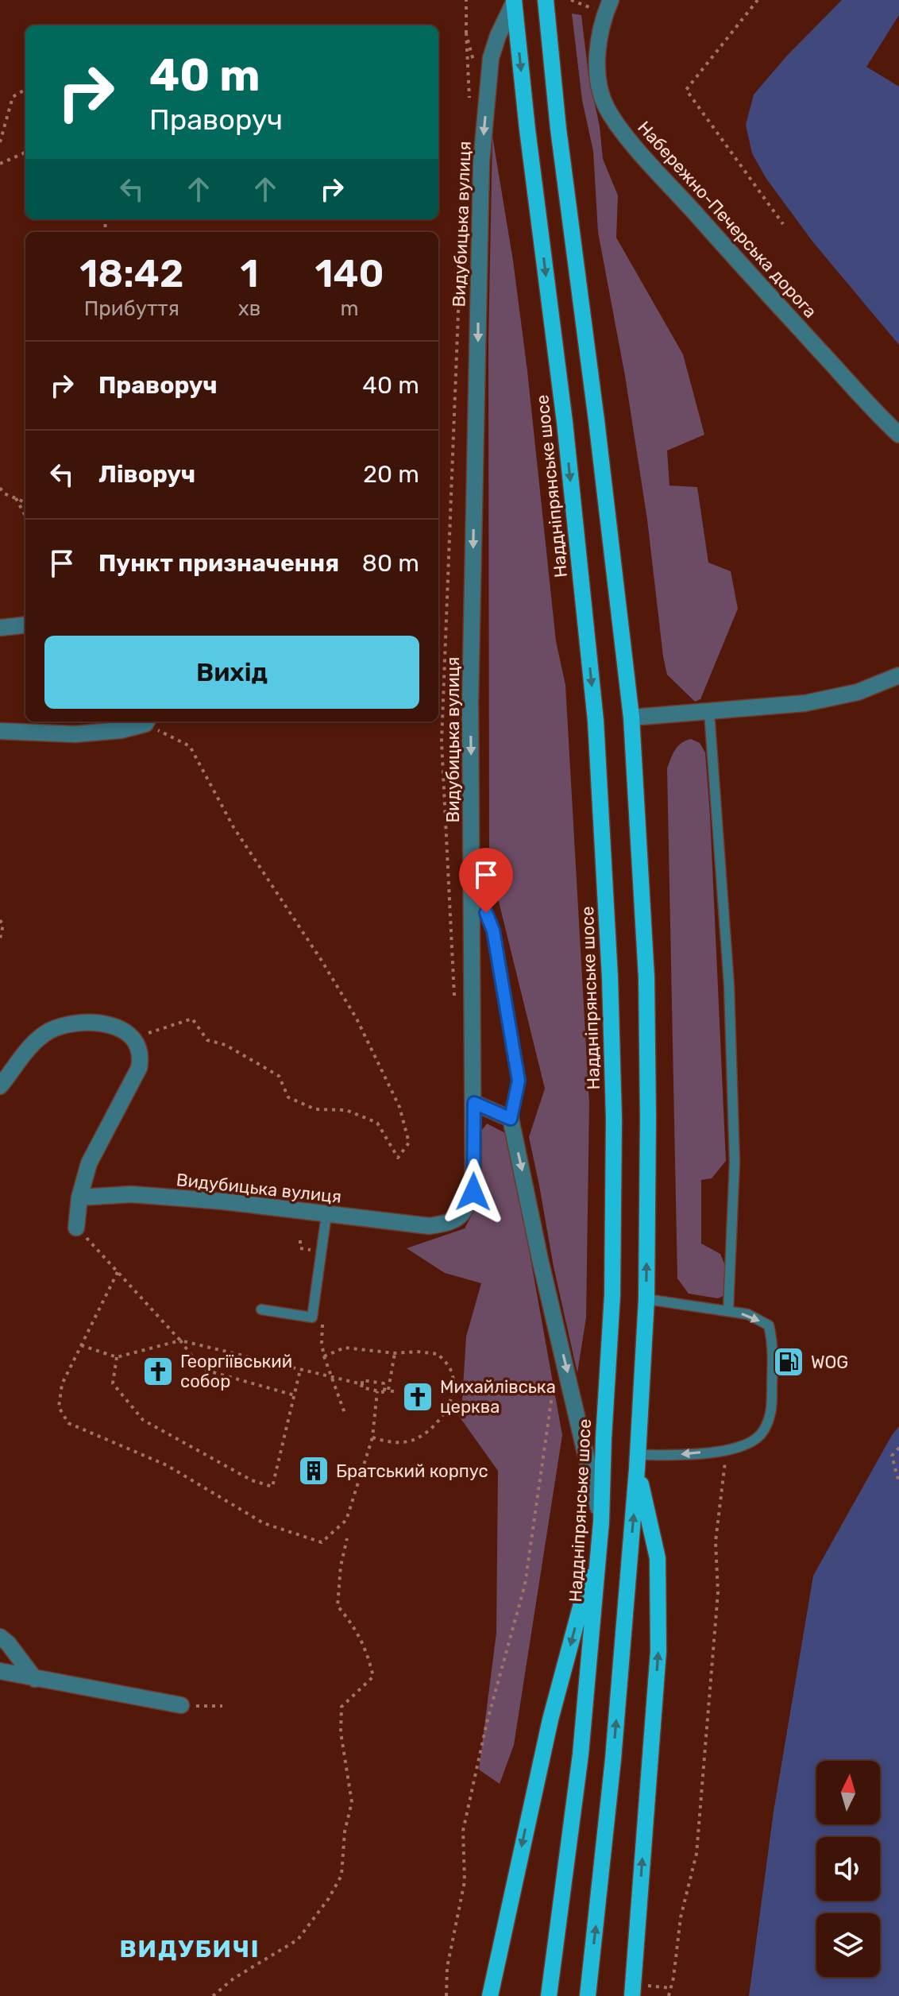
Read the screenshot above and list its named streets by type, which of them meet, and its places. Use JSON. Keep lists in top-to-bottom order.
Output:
{
  "streets": {
    "main road": ["Наддніпрянське шосе"],
    "street": ["Набережно-Печерська дорога", "Видубицька вулиця"]
  },
  "crossings": [
    ["Видубицька вулиця", "Наддніпрянське шосе"]
  ],
  "one_way": ["Видубицька вулиця"],
  "districts": ["ВИДУБИЧІ"],
  "places": {
    "fuel station": ["WOG"],
    "church": ["Георгіївський собор", "Михайлівська церква"],
    "building": ["Братський корпус"]
  },
  "north": "top",
  "page": {
    "turn": ["40 m", "Праворуч"],
    "eta": [
      "18:42",
      "Прибуття",
      "1",
      "хв",
      "140",
      "m"
    ],
    "list": [
      {
        "name": "Праворуч",
        "value": "40 m"
      },
      {
        "name": "Ліворуч",
        "value": "20 m"
      },
      {
        "name": "Пункт призначення",
        "value": "80 m"
      }
    ],
    "buttons": "Вихід"
  }
}
